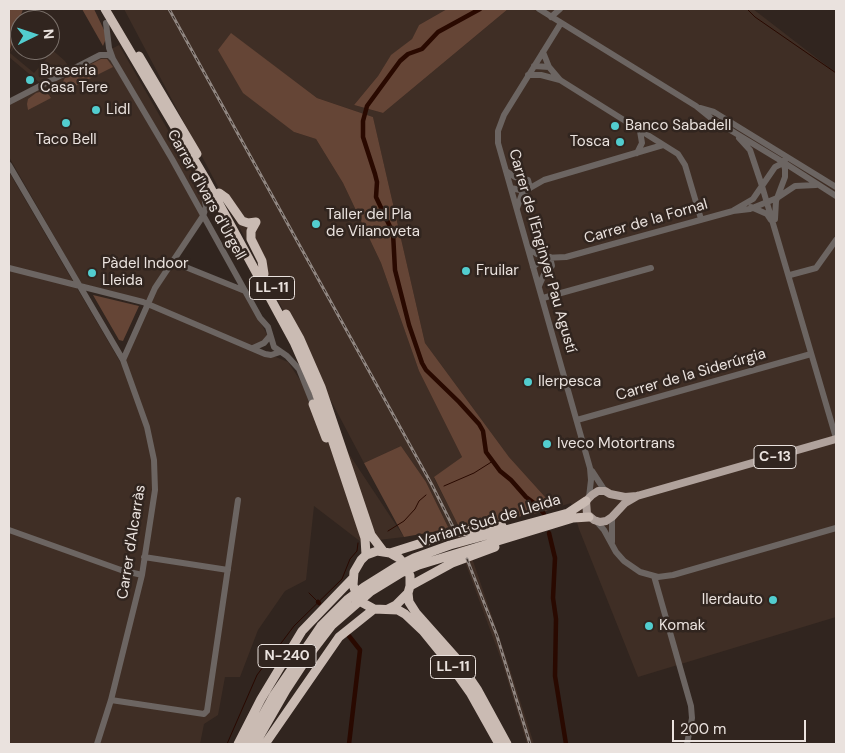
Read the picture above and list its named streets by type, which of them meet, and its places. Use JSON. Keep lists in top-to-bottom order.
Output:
{
  "streets": {
    "highway": ["LL-11", "Variant Sud de Lleida", "N-240"],
    "main road": ["C-13"],
    "street": [
      "Carrer d'Ivars d'Urgell",
      "Carrer de la Fornal",
      "Carrer de l'Enginyer Pau Agustí",
      "Carrer de la Siderúrgia",
      "Carrer d'Alcarràs"
    ]
  },
  "crossings": [
    ["Carrer de la Fornal", "Carrer de l'Enginyer Pau Agustí"],
    ["Carrer de l'Enginyer Pau Agustí", "Carrer de la Siderúrgia"],
    ["Carrer de l'Enginyer Pau Agustí", "C-13"],
    ["Carrer de l'Enginyer Pau Agustí", "Variant Sud de Lleida"],
    ["LL-11", "N-240"],
    ["C-13", "Variant Sud de Lleida"],
    ["Variant Sud de Lleida", "N-240"]
  ],
  "places": [
    "Braseria Casa Tere",
    "Lidl",
    "Taco Bell",
    "Banco Sabadell",
    "Tosca",
    "Taller del Pla de Vilanoveta",
    "Fruilar",
    "Pàdel Indoor Lleida",
    "Ilerpesca",
    "Iveco Motortrans",
    "Ilerdauto",
    "Komak"
  ],
  "scale_bar": "200 m",
  "north": "right"
}
